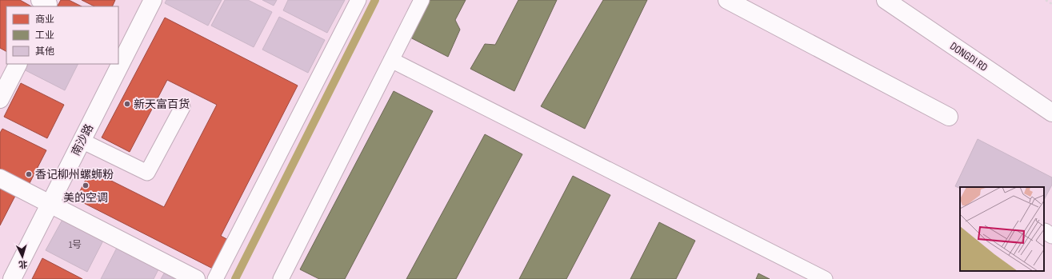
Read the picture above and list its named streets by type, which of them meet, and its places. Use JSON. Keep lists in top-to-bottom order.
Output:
{
  "streets": {
    "street": ["DONGDI RD", "南沙路"]
  },
  "places": ["新天富百货", "香记柳州螺蛳粉", "美的空调"],
  "house_numbers": ["1号"],
  "legend": ["商业", "工业", "其他"],
  "north": "bottom"
}
